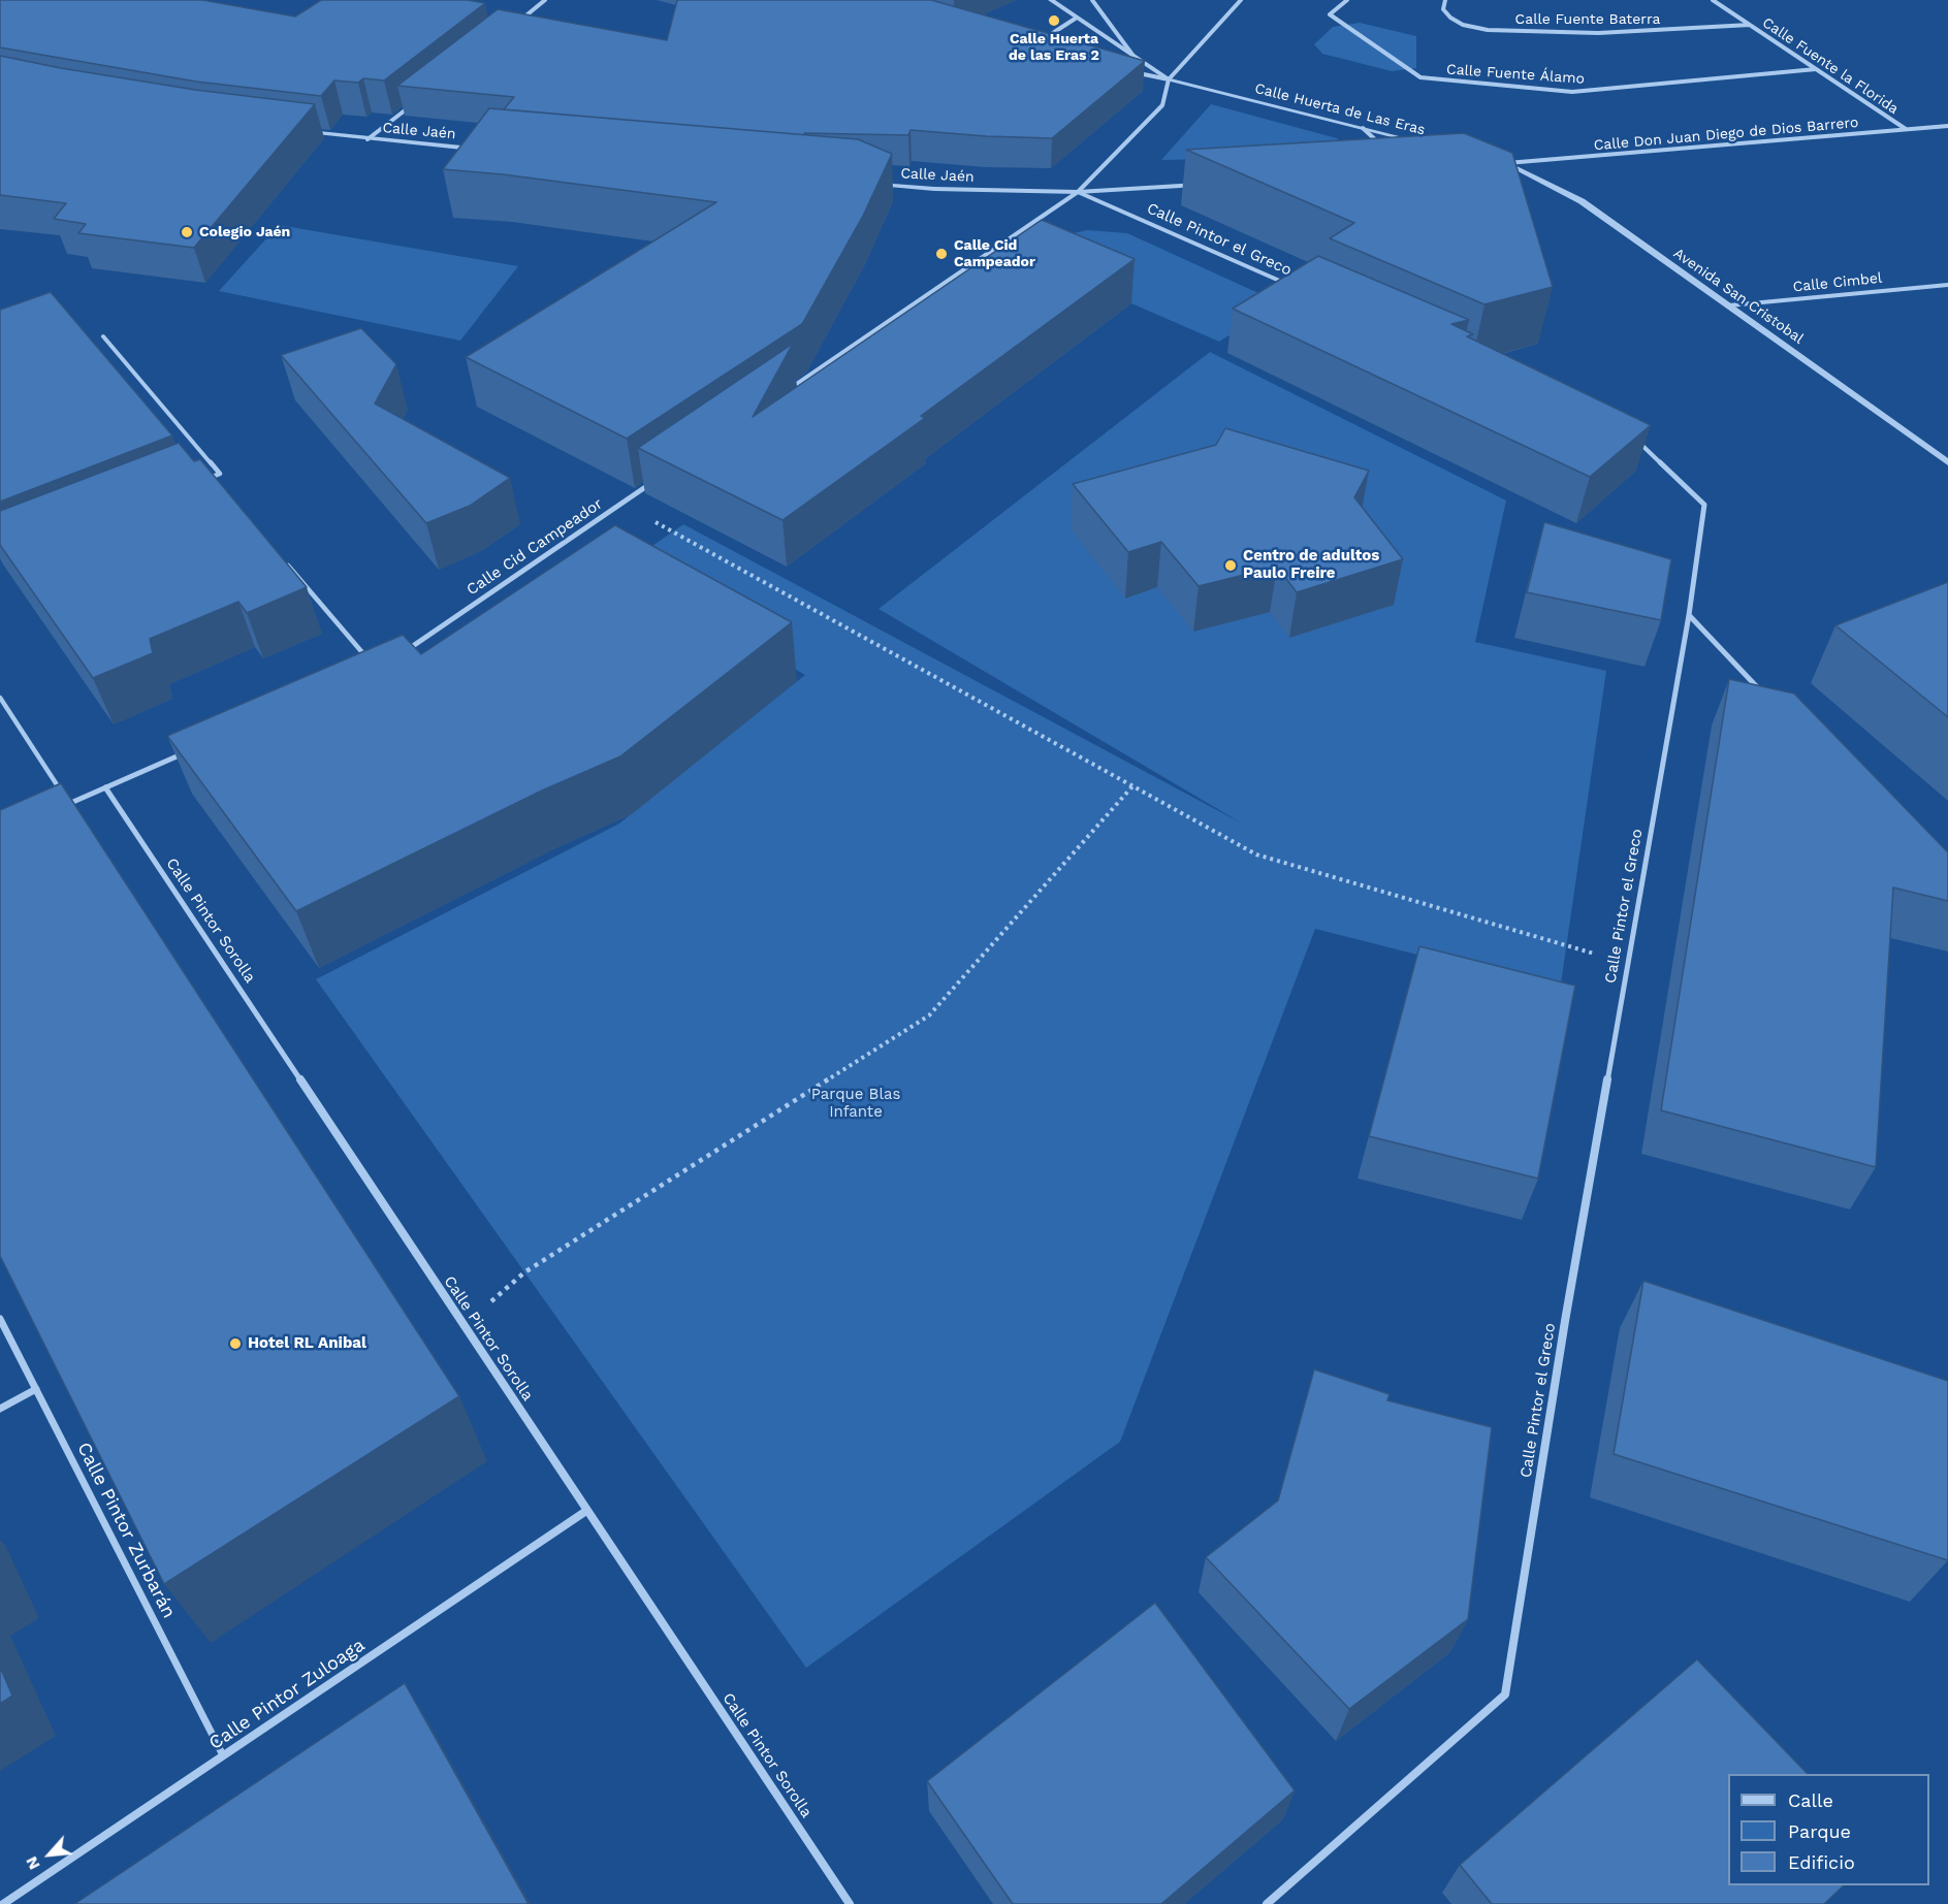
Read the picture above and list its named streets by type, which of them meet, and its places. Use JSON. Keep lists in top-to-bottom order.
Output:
{
  "streets": {
    "street": [
      "Calle Fuente Baterra",
      "Calle Fuente la Florida",
      "Calle Fuente Álamo",
      "Calle Huerta de Las Eras",
      "Calle Jaén",
      "Calle Don Juan Diego de Dios Barrero",
      "Calle Pintor el Greco",
      "Calle Cimbel",
      "Avenida San Cristobal",
      "Calle Cid Campeador",
      "Calle Pintor Sorolla",
      "Calle Pintor Zurbarán",
      "Calle Pintor Zuloaga"
    ]
  },
  "crossings": [
    ["Calle Fuente Baterra", "Calle Fuente la Florida"],
    ["Calle Fuente la Florida", "Calle Fuente Álamo"],
    ["Calle Fuente la Florida", "Calle Don Juan Diego de Dios Barrero"],
    ["Calle Jaén", "Calle Pintor el Greco"],
    ["Calle Don Juan Diego de Dios Barrero", "Avenida San Cristobal"],
    ["Calle Cimbel", "Avenida San Cristobal"],
    ["Calle Pintor Sorolla", "Calle Pintor Zuloaga"],
    ["Calle Pintor Zurbarán", "Calle Pintor Zuloaga"]
  ],
  "parks": ["Parque Blas Infante"],
  "places": [
    "Calle Huerta de las Eras 2",
    "Colegio Jaén",
    "Calle Cid Campeador",
    "Centro de adultos Paulo Freire",
    "Hotel RL Anibal"
  ],
  "legend": ["Calle", "Parque", "Edificio"],
  "north": "bottom left"
}
